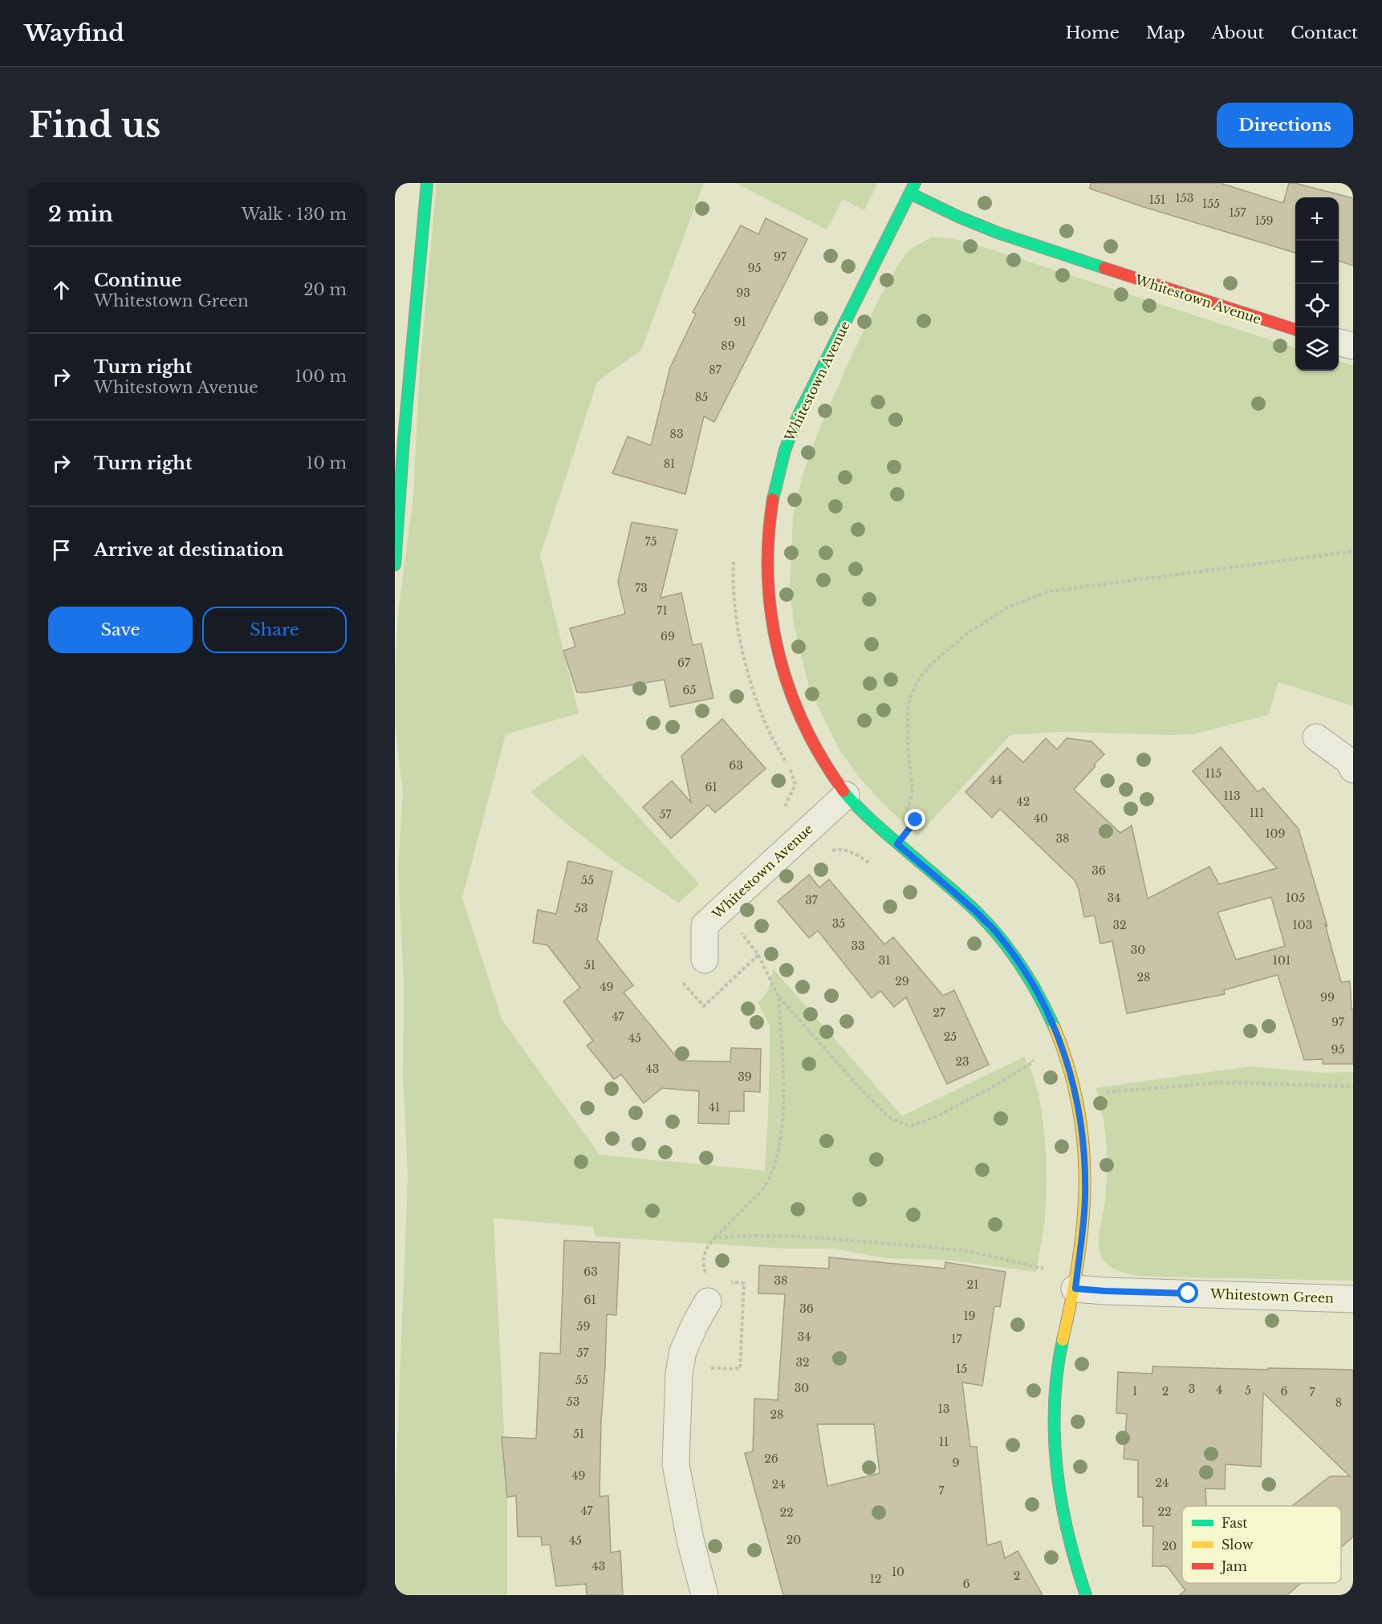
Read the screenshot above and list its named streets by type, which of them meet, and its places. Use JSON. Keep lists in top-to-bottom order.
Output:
{
  "streets": {
    "main road": ["Whitestown Avenue"],
    "street": ["Whitestown Green"]
  },
  "crossings": [
    ["Whitestown Avenue", "Whitestown Green"]
  ],
  "house_numbers": [
    "153",
    "151",
    "155",
    "157",
    "159",
    "97",
    "95",
    "93",
    "91",
    "89",
    "87",
    "85",
    "83",
    "81",
    "75",
    "73",
    "71",
    "69",
    "67",
    "65",
    "63",
    "115",
    "44",
    "61",
    "113",
    "42",
    "111",
    "57",
    "40",
    "109",
    "38",
    "36",
    "55",
    "34",
    "105",
    "37",
    "53",
    "35",
    "32",
    "103",
    "33",
    "30",
    "31",
    "101",
    "51",
    "28",
    "29",
    "49",
    "99",
    "27",
    "47",
    "97",
    "25",
    "45",
    "95",
    "23",
    "43",
    "39",
    "41",
    "63",
    "38",
    "21",
    "61",
    "36",
    "19",
    "59",
    "34",
    "17",
    "57",
    "32",
    "15",
    "55",
    "30",
    "3",
    "4",
    "5",
    "1",
    "2",
    "6",
    "7",
    "53",
    "8",
    "13",
    "28",
    "51",
    "11",
    "26",
    "9",
    "49",
    "24",
    "24",
    "7",
    "47",
    "22",
    "22",
    "20",
    "45",
    "20",
    "43",
    "10",
    "2",
    "12",
    "6"
  ],
  "legend": ["Fast", "Slow", "Jam"],
  "page": {
    "header": "Wayfind",
    "nav": [
      "Home",
      "Map",
      "About",
      "Contact"
    ],
    "buttons": [
      "Directions",
      ["Save", "Share"]
    ],
    "title": "Find us",
    "heading": ["2 min", "Walk · 130 m"],
    "map_buttons": ["+", "−"],
    "list": [
      ["Continue", "Whitestown Green", "20 m"],
      ["Turn right", "Whitestown Avenue", "100 m"],
      ["Turn right", "10 m"],
      "Arrive at destination"
    ]
  }
}
